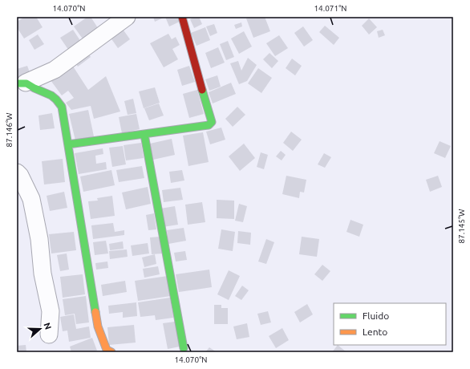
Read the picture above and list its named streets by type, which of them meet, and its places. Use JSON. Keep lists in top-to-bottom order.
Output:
{
  "legend": ["Fluido", "Lento"],
  "north": "right",
  "coordinates": [
    "14.070°N",
    "14.071°N",
    "87.146°W",
    "87.145°W"
  ]
}
